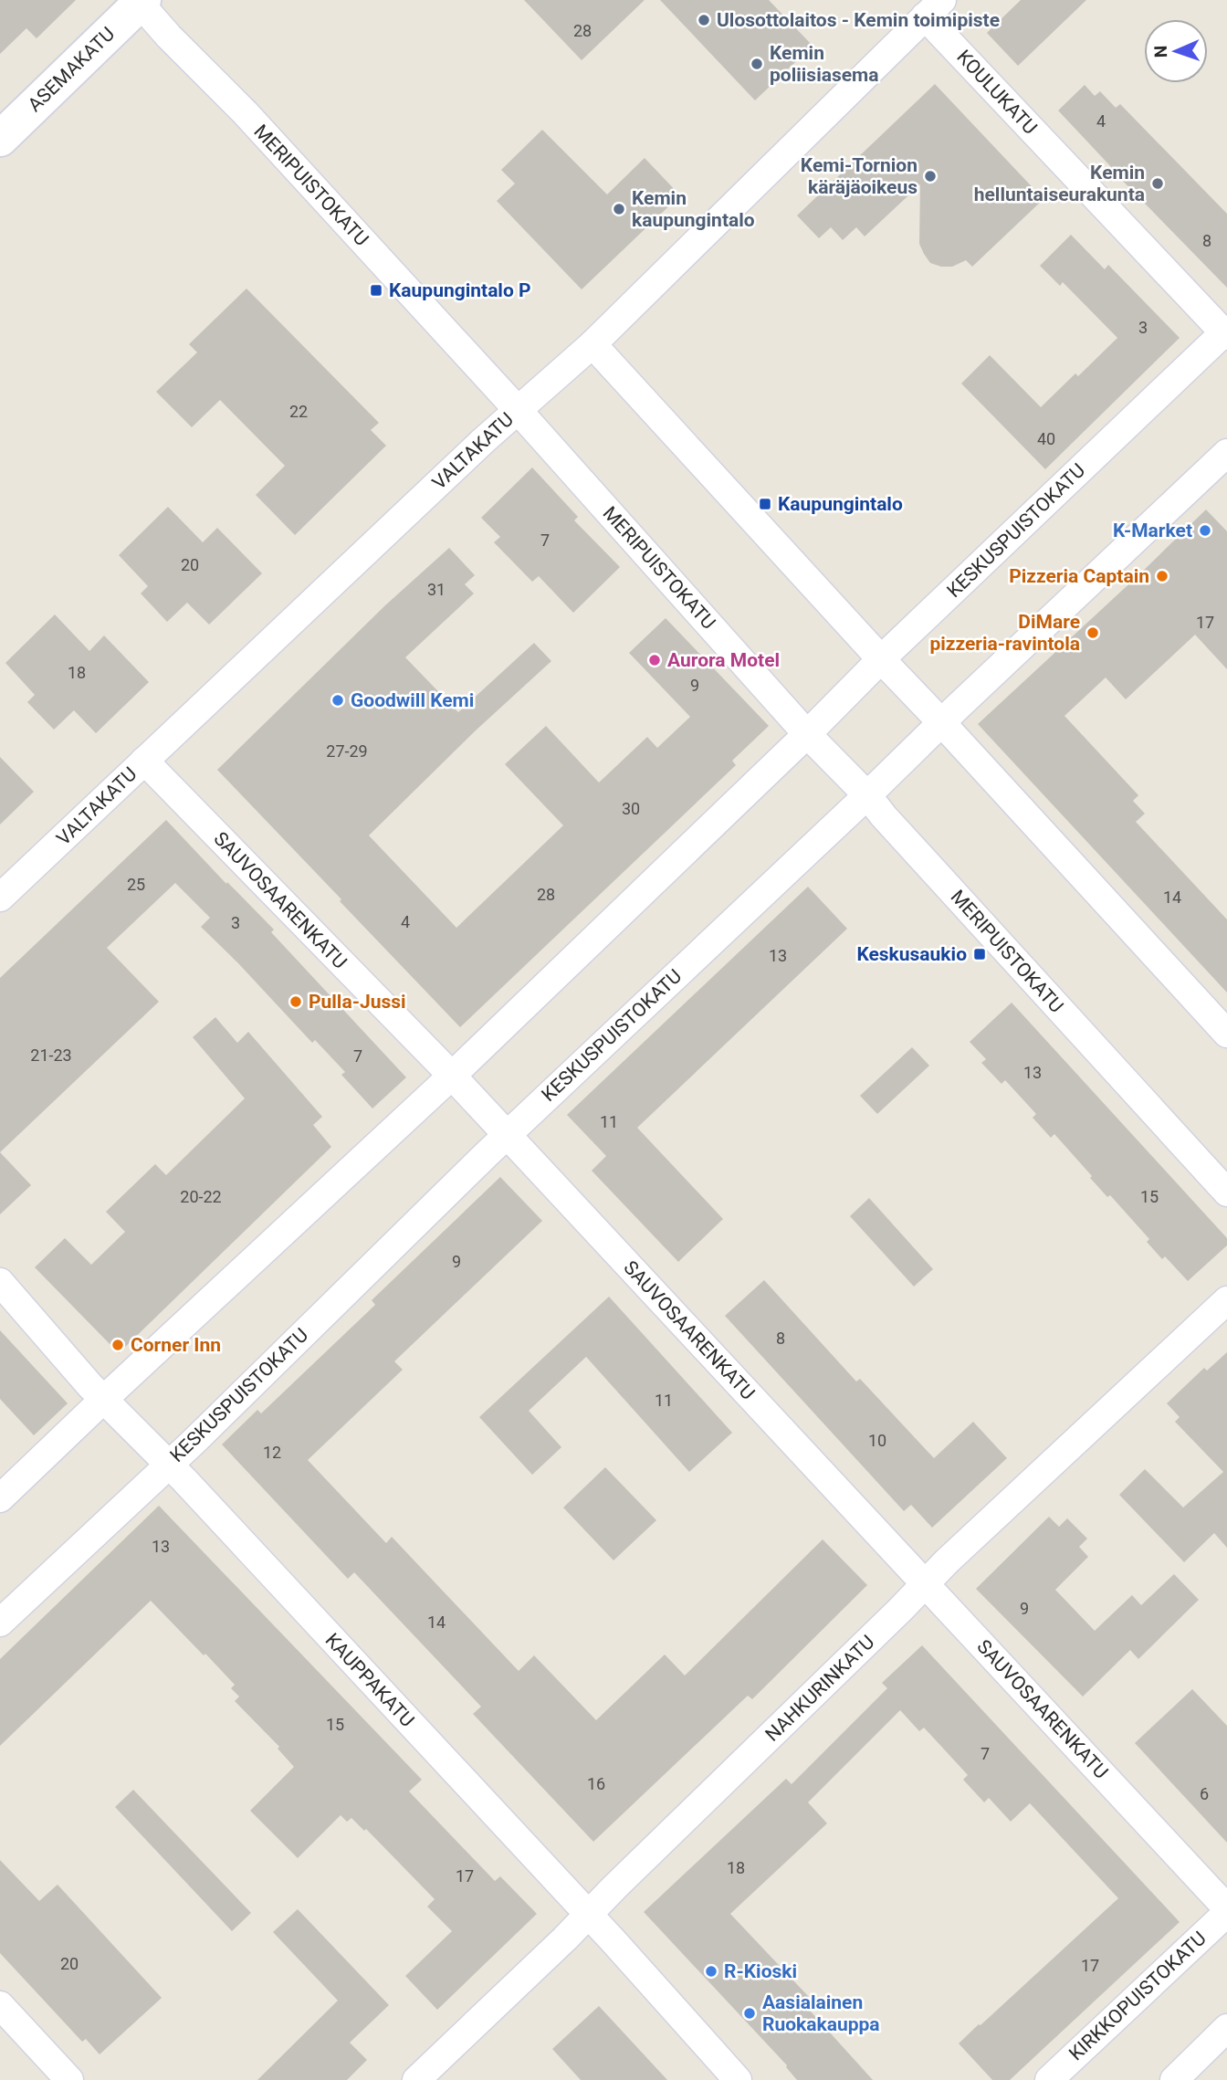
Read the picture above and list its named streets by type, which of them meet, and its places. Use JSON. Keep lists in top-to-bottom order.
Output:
{
  "streets": {
    "main road": ["ASEMAKATU"],
    "street": [
      "KOULUKATU",
      "MERIPUISTOKATU",
      "VALTAKATU",
      "KESKUSPUISTOKATU",
      "SAUVOSAARENKATU",
      "KAUPPAKATU",
      "NAHKURINKATU",
      "KIRKKOPUISTOKATU"
    ]
  },
  "crossings": [
    ["ASEMAKATU", "MERIPUISTOKATU"],
    ["KOULUKATU", "VALTAKATU"],
    ["KOULUKATU", "KESKUSPUISTOKATU"],
    ["MERIPUISTOKATU", "VALTAKATU"],
    ["MERIPUISTOKATU", "KESKUSPUISTOKATU"],
    ["VALTAKATU", "SAUVOSAARENKATU"],
    ["KESKUSPUISTOKATU", "SAUVOSAARENKATU"],
    ["KESKUSPUISTOKATU", "KAUPPAKATU"],
    ["SAUVOSAARENKATU", "NAHKURINKATU"],
    ["SAUVOSAARENKATU", "KIRKKOPUISTOKATU"],
    ["KAUPPAKATU", "NAHKURINKATU"]
  ],
  "places": {
    "other": [
      "Ulosottolaitos - Kemin toimipiste",
      "Kemin poliisiasema",
      "Kemi-Tornion käräjäoikeus",
      "Kemin helluntaiseurakunta",
      "Kemin kaupungintalo",
      "K-Market",
      "Pizzeria Captain",
      "DiMare pizzeria-ravintola",
      "Aurora Motel",
      "Goodwill Kemi",
      "Pulla-Jussi",
      "Corner Inn",
      "R-Kioski",
      "Aasialainen Ruokakauppa"
    ],
    "transit": ["Kaupungintalo P", "Kaupungintalo", "Keskusaukio"]
  },
  "house_numbers": [
    "28",
    "4",
    "8",
    "3",
    "22",
    "40",
    "7",
    "20",
    "31",
    "17",
    "18",
    "9",
    "27-29",
    "30",
    "25",
    "28",
    "14",
    "4",
    "3",
    "13",
    "21-23",
    "7",
    "13",
    "11",
    "20-22",
    "15",
    "9",
    "8",
    "11",
    "10",
    "12",
    "13",
    "9",
    "14",
    "15",
    "7",
    "16",
    "6",
    "18",
    "17",
    "20",
    "17"
  ],
  "north": "left"
}
